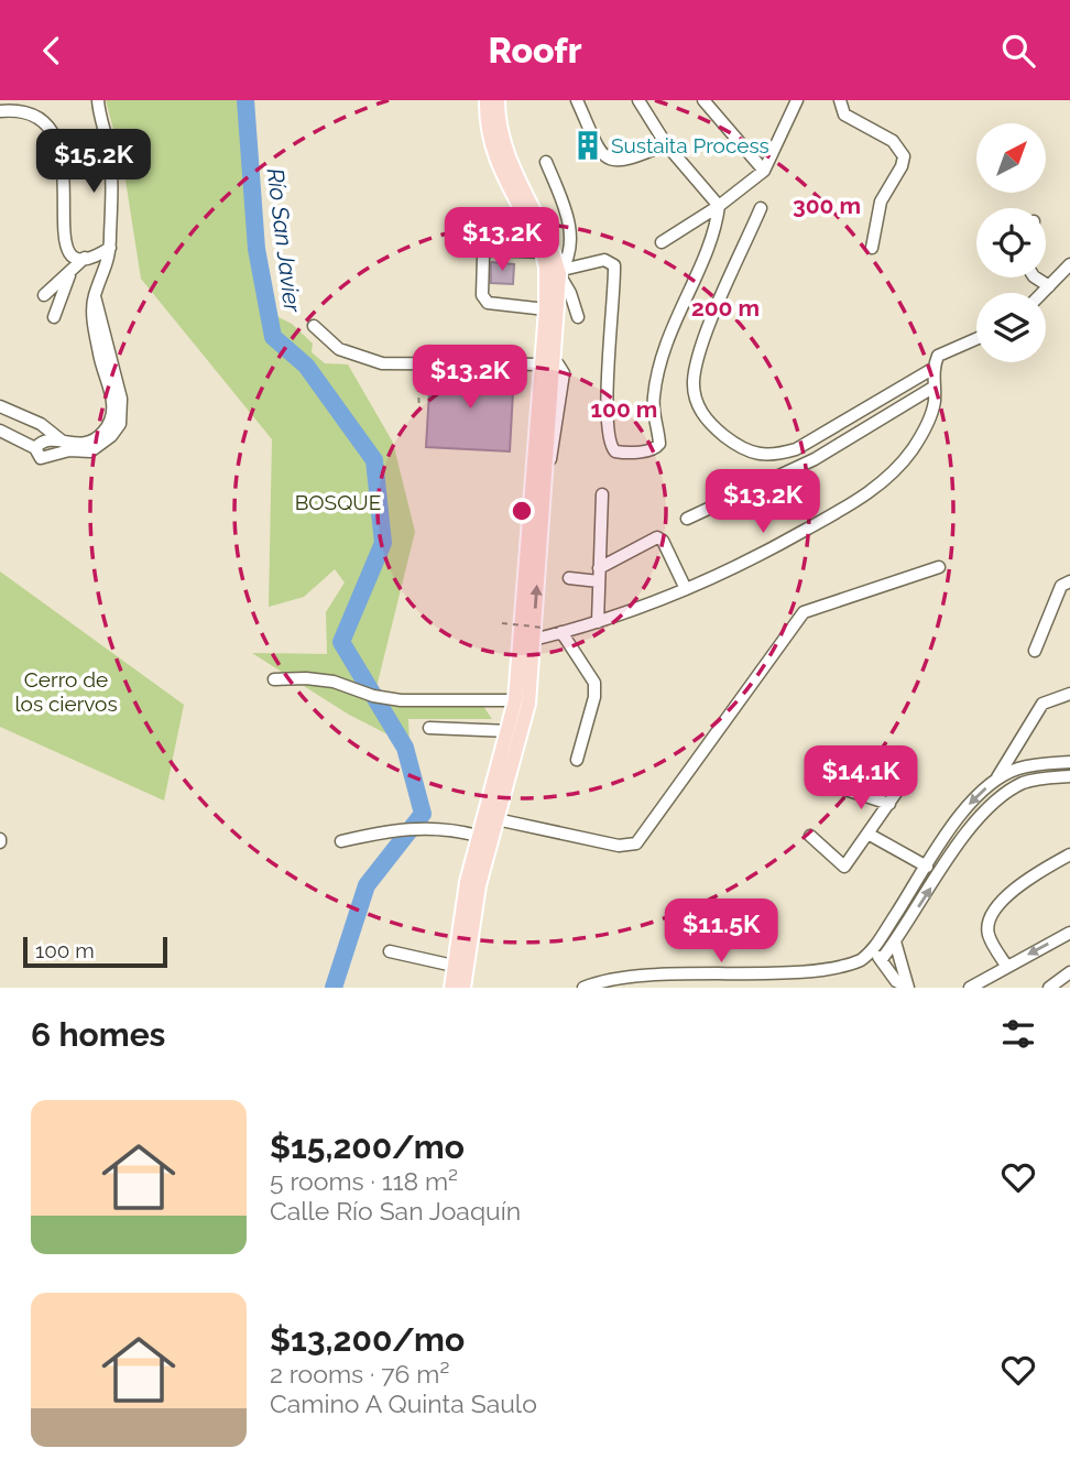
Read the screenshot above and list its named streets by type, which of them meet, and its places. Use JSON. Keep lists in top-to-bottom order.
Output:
{
  "water": ["Río San Javier"],
  "parks": ["BOSQUE", "Cerro de los ciervos"],
  "places": {
    "building": ["Sustaita Process"]
  },
  "scale_bar": "100 m",
  "north": "top right",
  "page": {
    "header": "Roofr",
    "price": [
      "$15.2K",
      "$13.2K",
      "$13.2K",
      "$13.2K",
      "$14.1K",
      "$11.5K"
    ],
    "scale": "100 m",
    "heading": "6 homes",
    "list": [
      {
        "name": "$15,200/mo",
        "note": "5 rooms · 118 m² · Calle Río San Joaquín"
      },
      {
        "name": "$13,200/mo",
        "note": "2 rooms · 76 m² · Camino A Quinta Saulo"
      }
    ]
  },
  "rings": ["300 m", "200 m", "100 m"]
}
